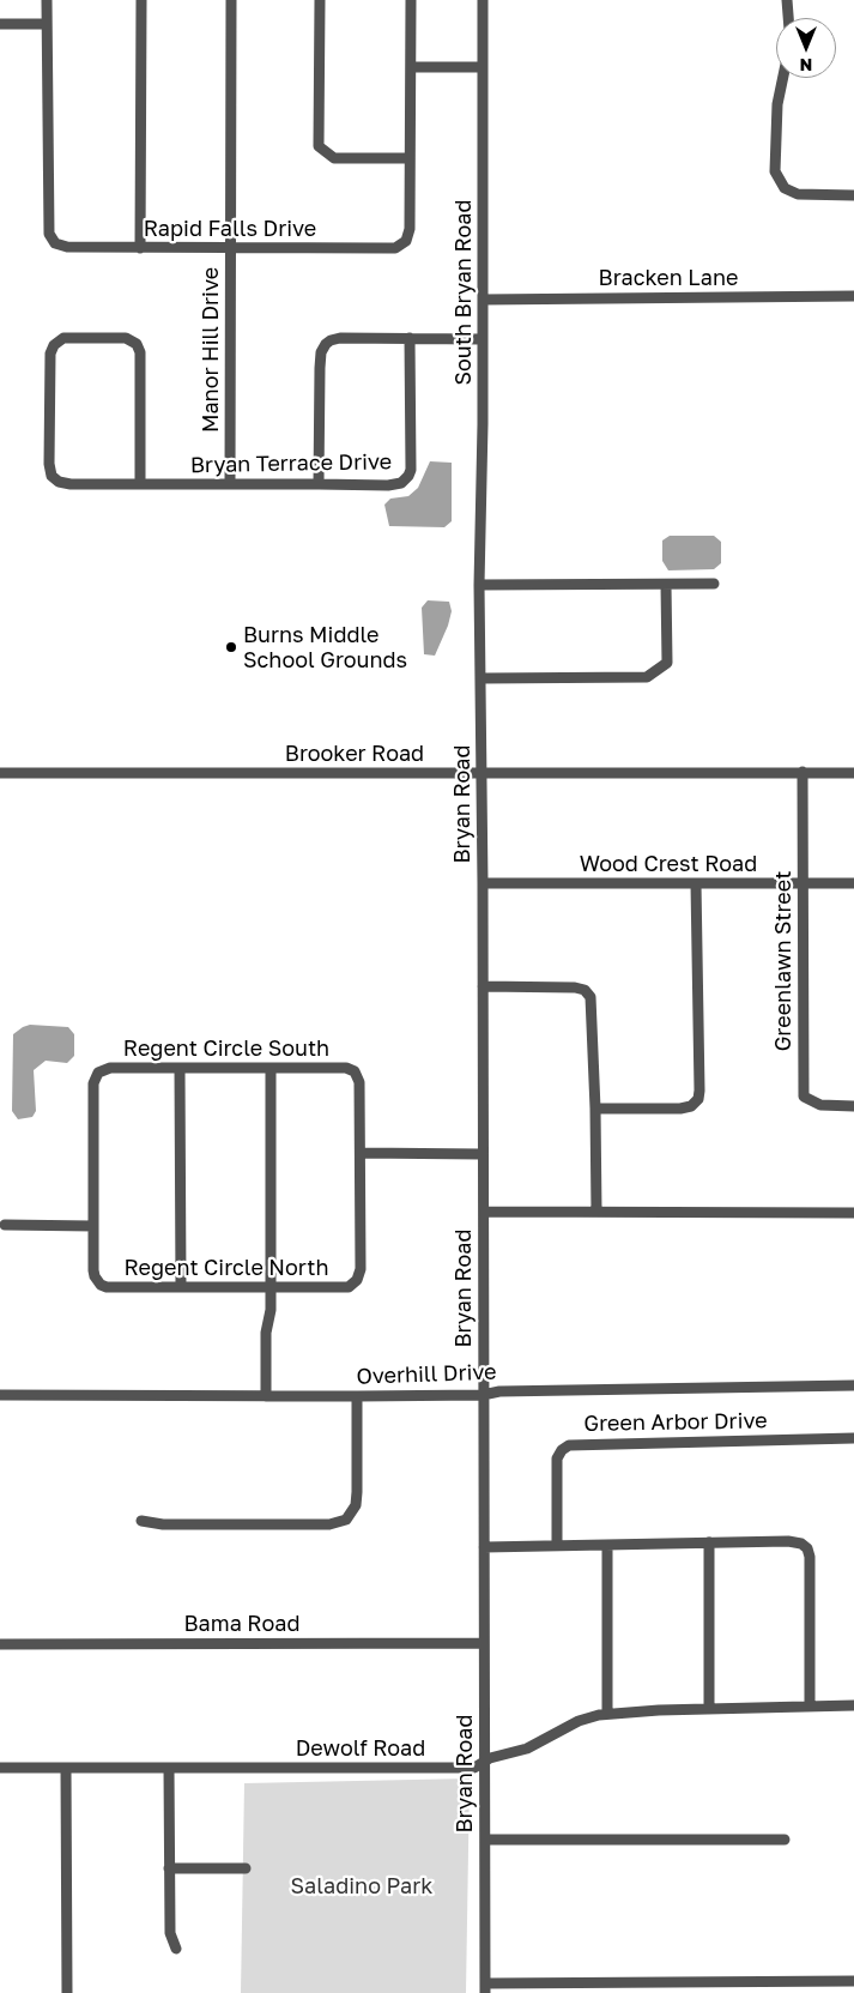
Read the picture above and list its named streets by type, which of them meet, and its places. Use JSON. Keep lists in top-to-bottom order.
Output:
{
  "streets": {
    "street": [
      "Rapid Falls Drive",
      "Bracken Lane",
      "South Bryan Road",
      "Manor Hill Drive",
      "Bryan Terrace Drive",
      "Brooker Road",
      "Bryan Road",
      "Wood Crest Road",
      "Greenlawn Street",
      "Regent Circle South",
      "Regent Circle North",
      "Overhill Drive",
      "Green Arbor Drive",
      "Bama Road",
      "Dewolf Road"
    ]
  },
  "crossings": [
    ["Rapid Falls Drive", "Manor Hill Drive"],
    ["Bracken Lane", "South Bryan Road"],
    ["South Bryan Road", "Bryan Road"],
    ["Manor Hill Drive", "Bryan Terrace Drive"],
    ["Brooker Road", "Bryan Road"],
    ["Brooker Road", "Greenlawn Street"],
    ["Bryan Road", "Wood Crest Road"],
    ["Bryan Road", "Overhill Drive"],
    ["Bryan Road", "Bama Road"],
    ["Bryan Road", "Dewolf Road"],
    ["Wood Crest Road", "Greenlawn Street"],
    ["Regent Circle South", "Regent Circle North"]
  ],
  "parks": ["Saladino Park"],
  "places": ["Burns Middle School Grounds"],
  "north": "bottom"
}
